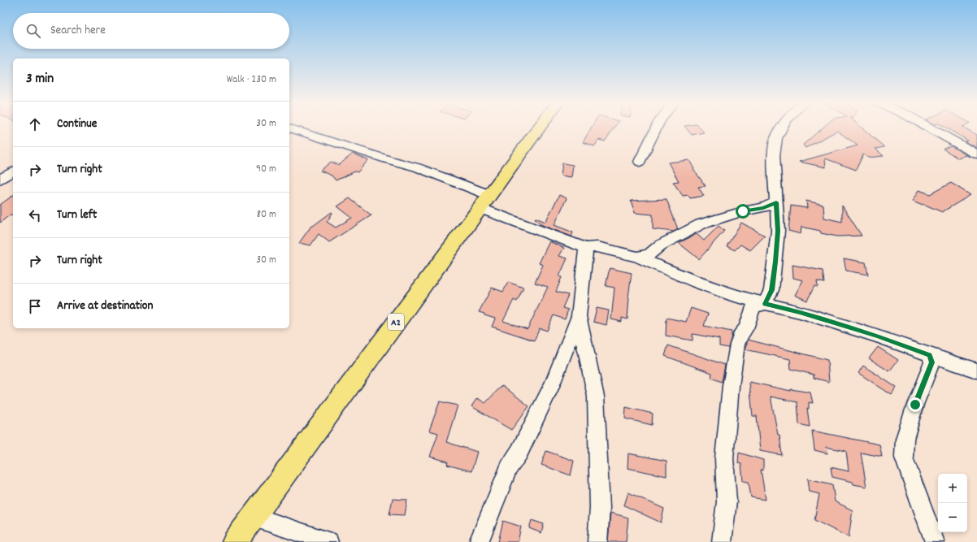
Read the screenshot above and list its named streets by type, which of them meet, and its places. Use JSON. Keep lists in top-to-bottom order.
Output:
{
  "streets": {
    "highway": ["A2"]
  },
  "page": {
    "search": "Search here",
    "heading": ["3 min", "Walk · 230 m"],
    "list": [
      ["Continue", "30 m"],
      ["Turn right", "90 m"],
      ["Turn left", "80 m"],
      ["Turn right", "30 m"],
      "Arrive at destination"
    ],
    "map_buttons": ["+", "−"]
  }
}
